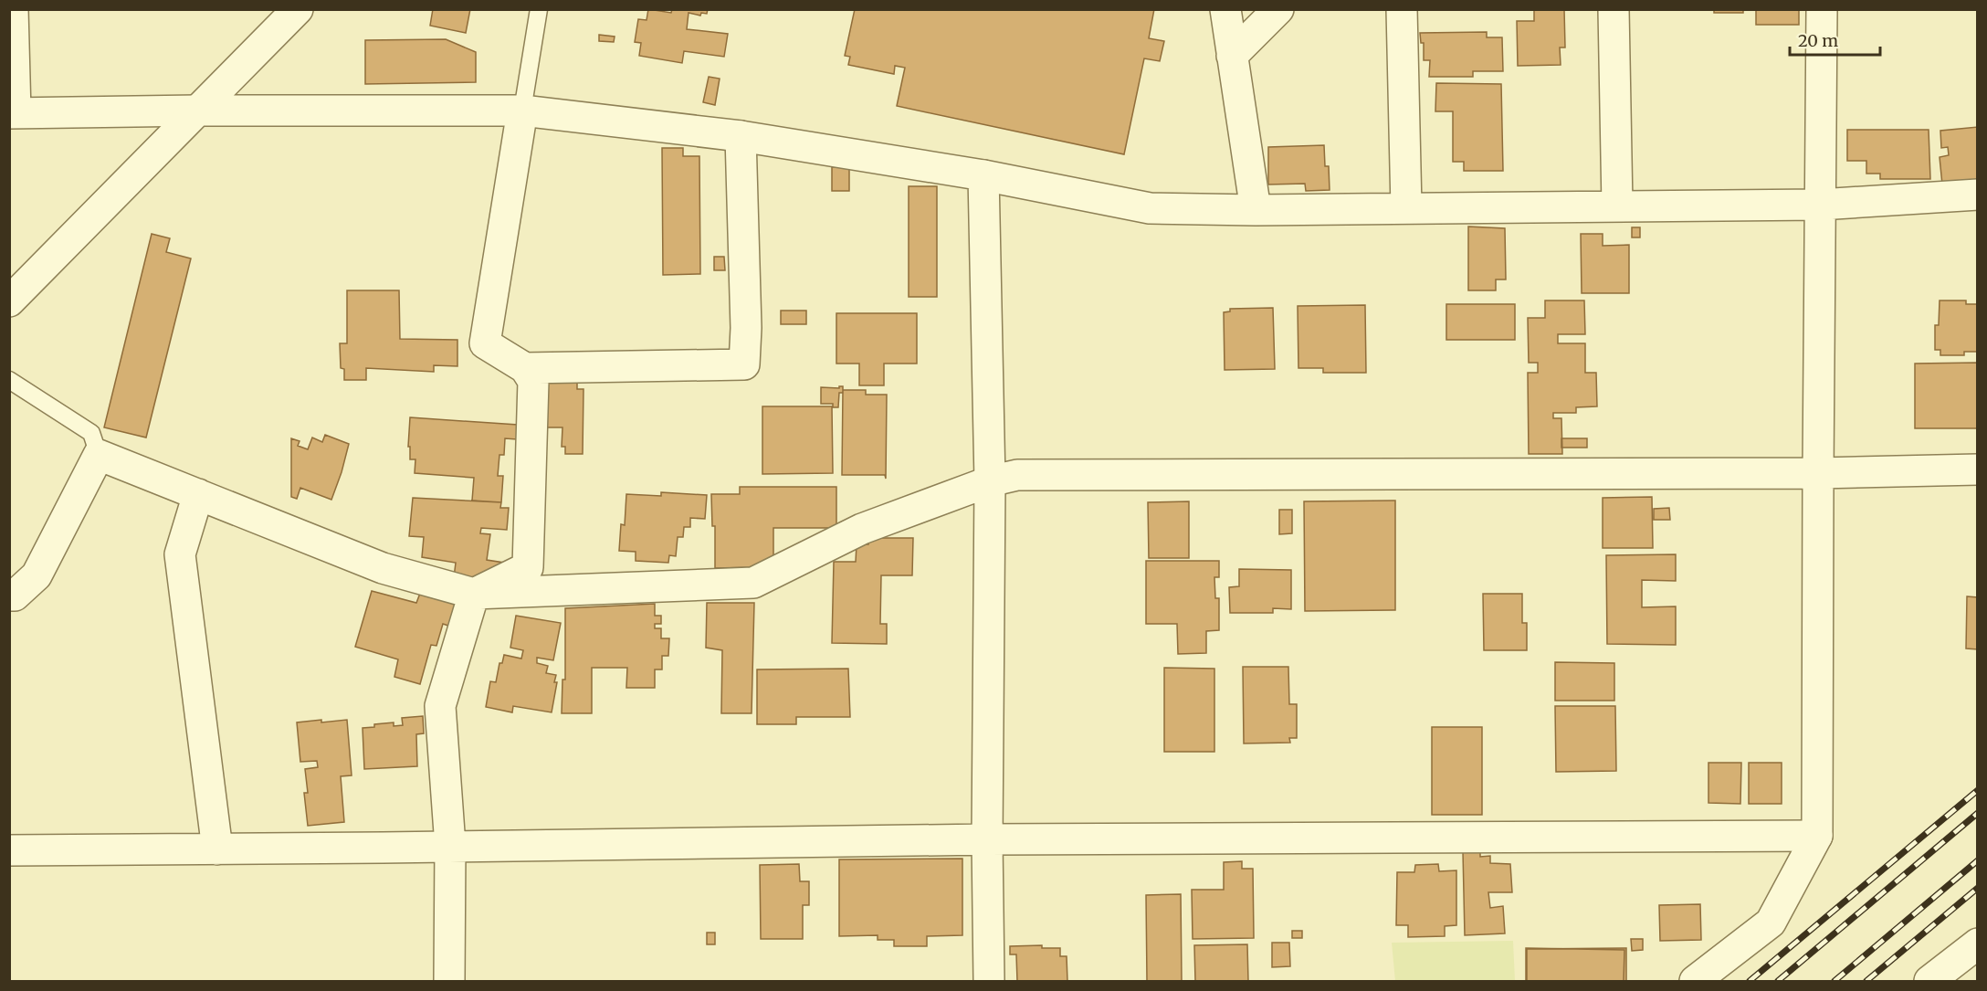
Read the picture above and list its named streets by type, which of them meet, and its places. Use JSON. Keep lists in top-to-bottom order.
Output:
{
  "scale_bar": "20 m"
}
